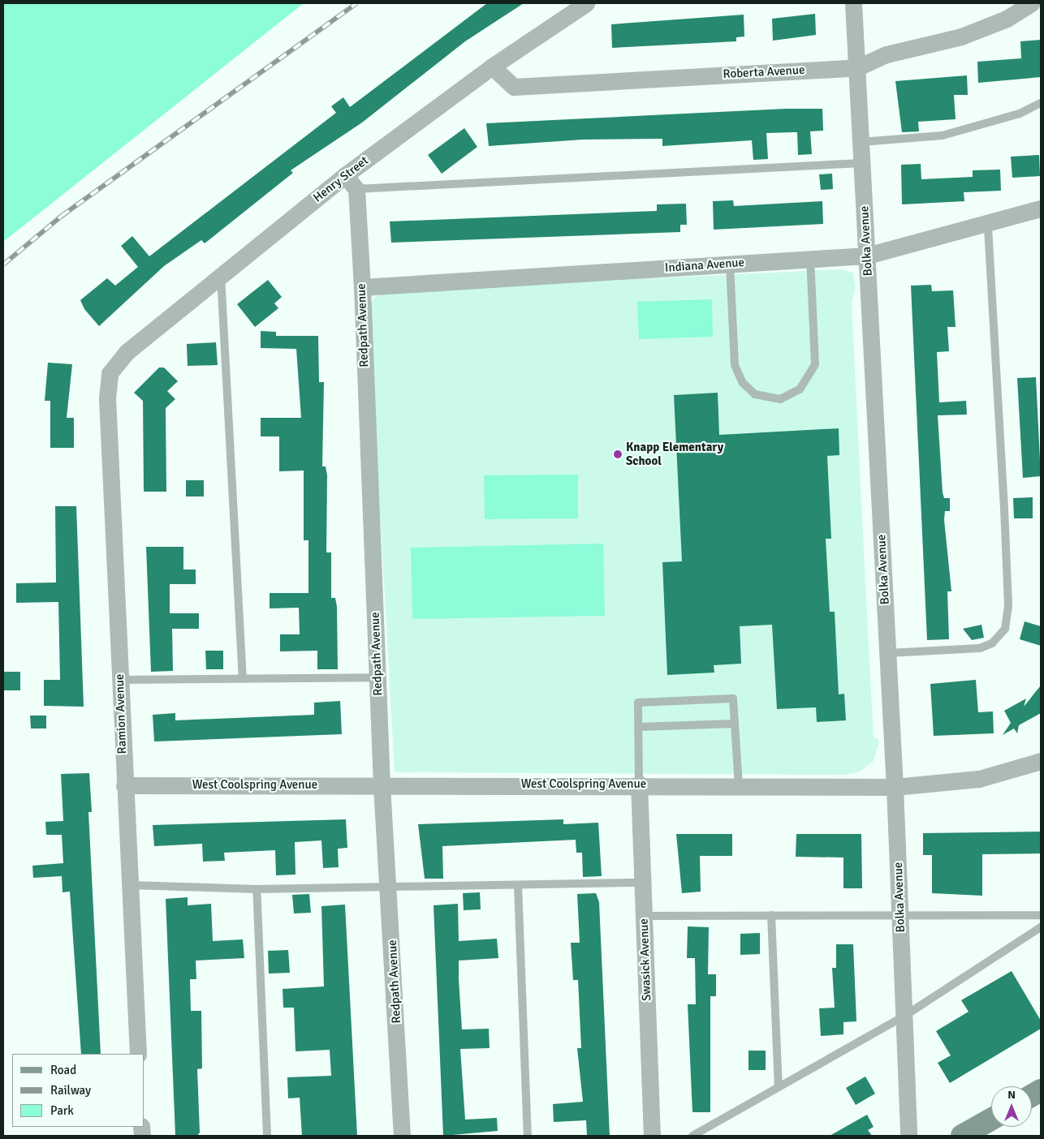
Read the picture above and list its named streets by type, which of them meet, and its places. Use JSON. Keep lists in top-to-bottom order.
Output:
{
  "streets": {
    "street": [
      "Roberta Avenue",
      "Henry Street",
      "Bolka Avenue",
      "Indiana Avenue",
      "Redpath Avenue",
      "Ramion Avenue",
      "West Coolspring Avenue",
      "Swasick Avenue"
    ]
  },
  "crossings": [
    ["Roberta Avenue", "Henry Street"],
    ["Roberta Avenue", "Bolka Avenue"],
    ["Henry Street", "Ramion Avenue"],
    ["Bolka Avenue", "Indiana Avenue"],
    ["Bolka Avenue", "West Coolspring Avenue"],
    ["Indiana Avenue", "Redpath Avenue"],
    ["Redpath Avenue", "West Coolspring Avenue"],
    ["Ramion Avenue", "West Coolspring Avenue"],
    ["West Coolspring Avenue", "Swasick Avenue"]
  ],
  "places": ["Knapp Elementary School"],
  "legend": ["Road", "Railway", "Park"],
  "north": "top"
}
